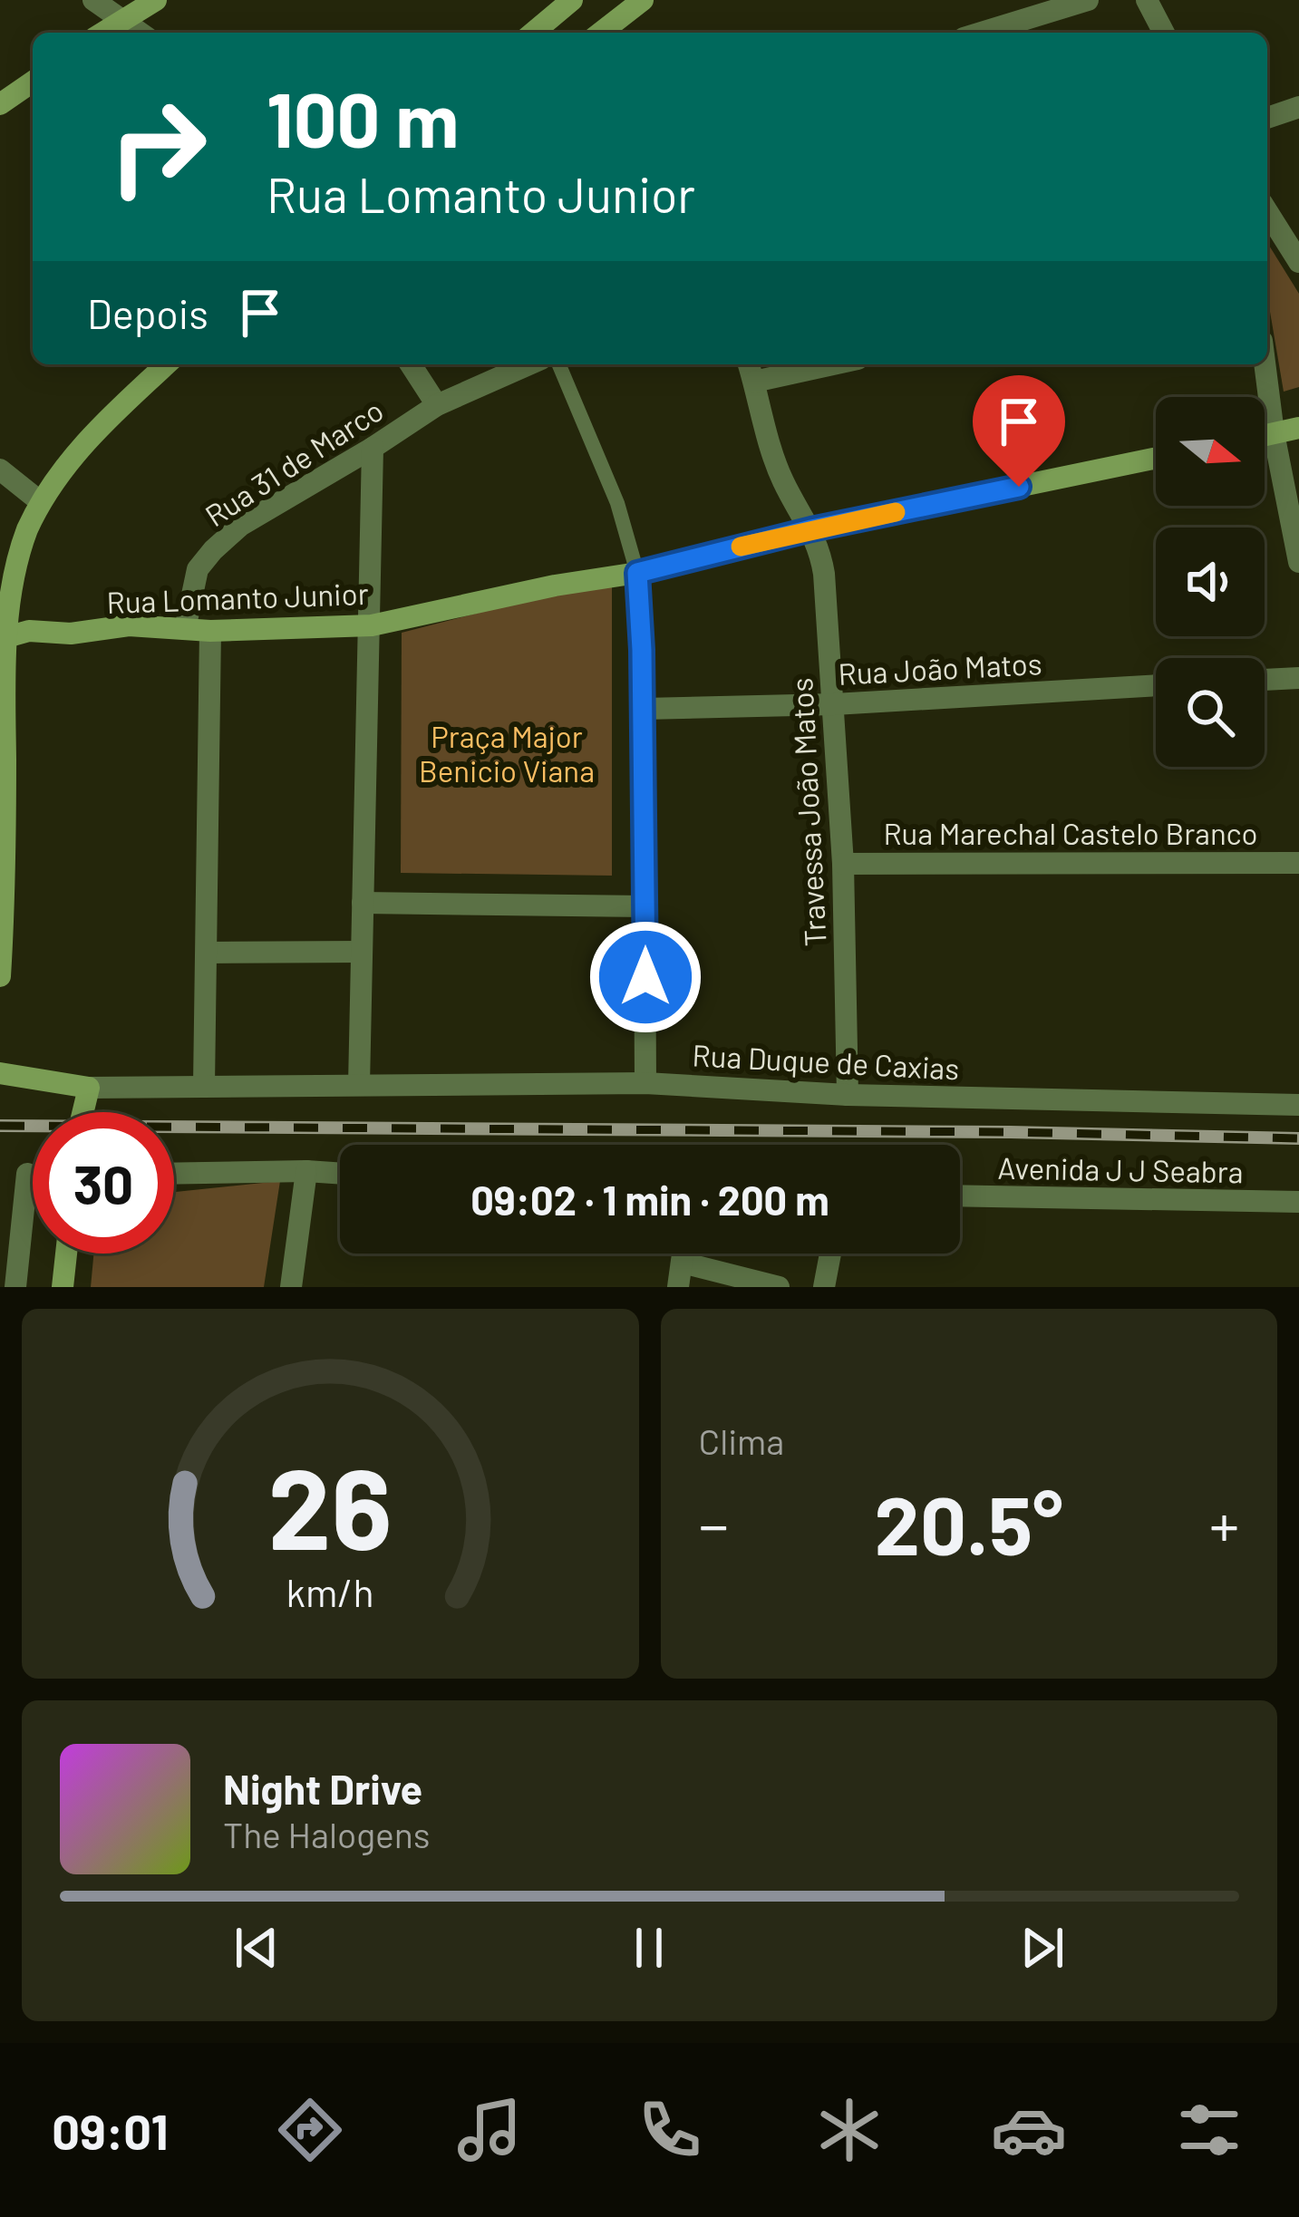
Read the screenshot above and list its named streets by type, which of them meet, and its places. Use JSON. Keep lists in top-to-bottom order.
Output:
{
  "streets": {
    "street": [
      "Rua 31 de Marco",
      "Rua Lomanto Junior",
      "Rua João Matos",
      "Travessa João Matos",
      "Rua Marechal Castelo Branco",
      "Rua Duque de Caxias",
      "Avenida J J Seabra"
    ]
  },
  "crossings": [
    ["Rua 31 de Marco", "Rua Lomanto Junior"],
    ["Rua Lomanto Junior", "Travessa João Matos"],
    ["Rua João Matos", "Travessa João Matos"],
    ["Travessa João Matos", "Rua Marechal Castelo Branco"],
    ["Travessa João Matos", "Rua Duque de Caxias"]
  ],
  "parks": ["Praça Major Benicio Viana"],
  "north": "right",
  "page": {
    "turn": ["100 m", "Rua Lomanto Junior"],
    "then": "Depois",
    "limit": "30",
    "trip": "09:02 · 1 min · 200 m",
    "tile": "Clima",
    "heat": ["−", "20.5°", "+"],
    "song": ["Night Drive", "The Halogens"],
    "tabs": "09:01",
    "gauge": ["26", "km/h"]
  }
}
